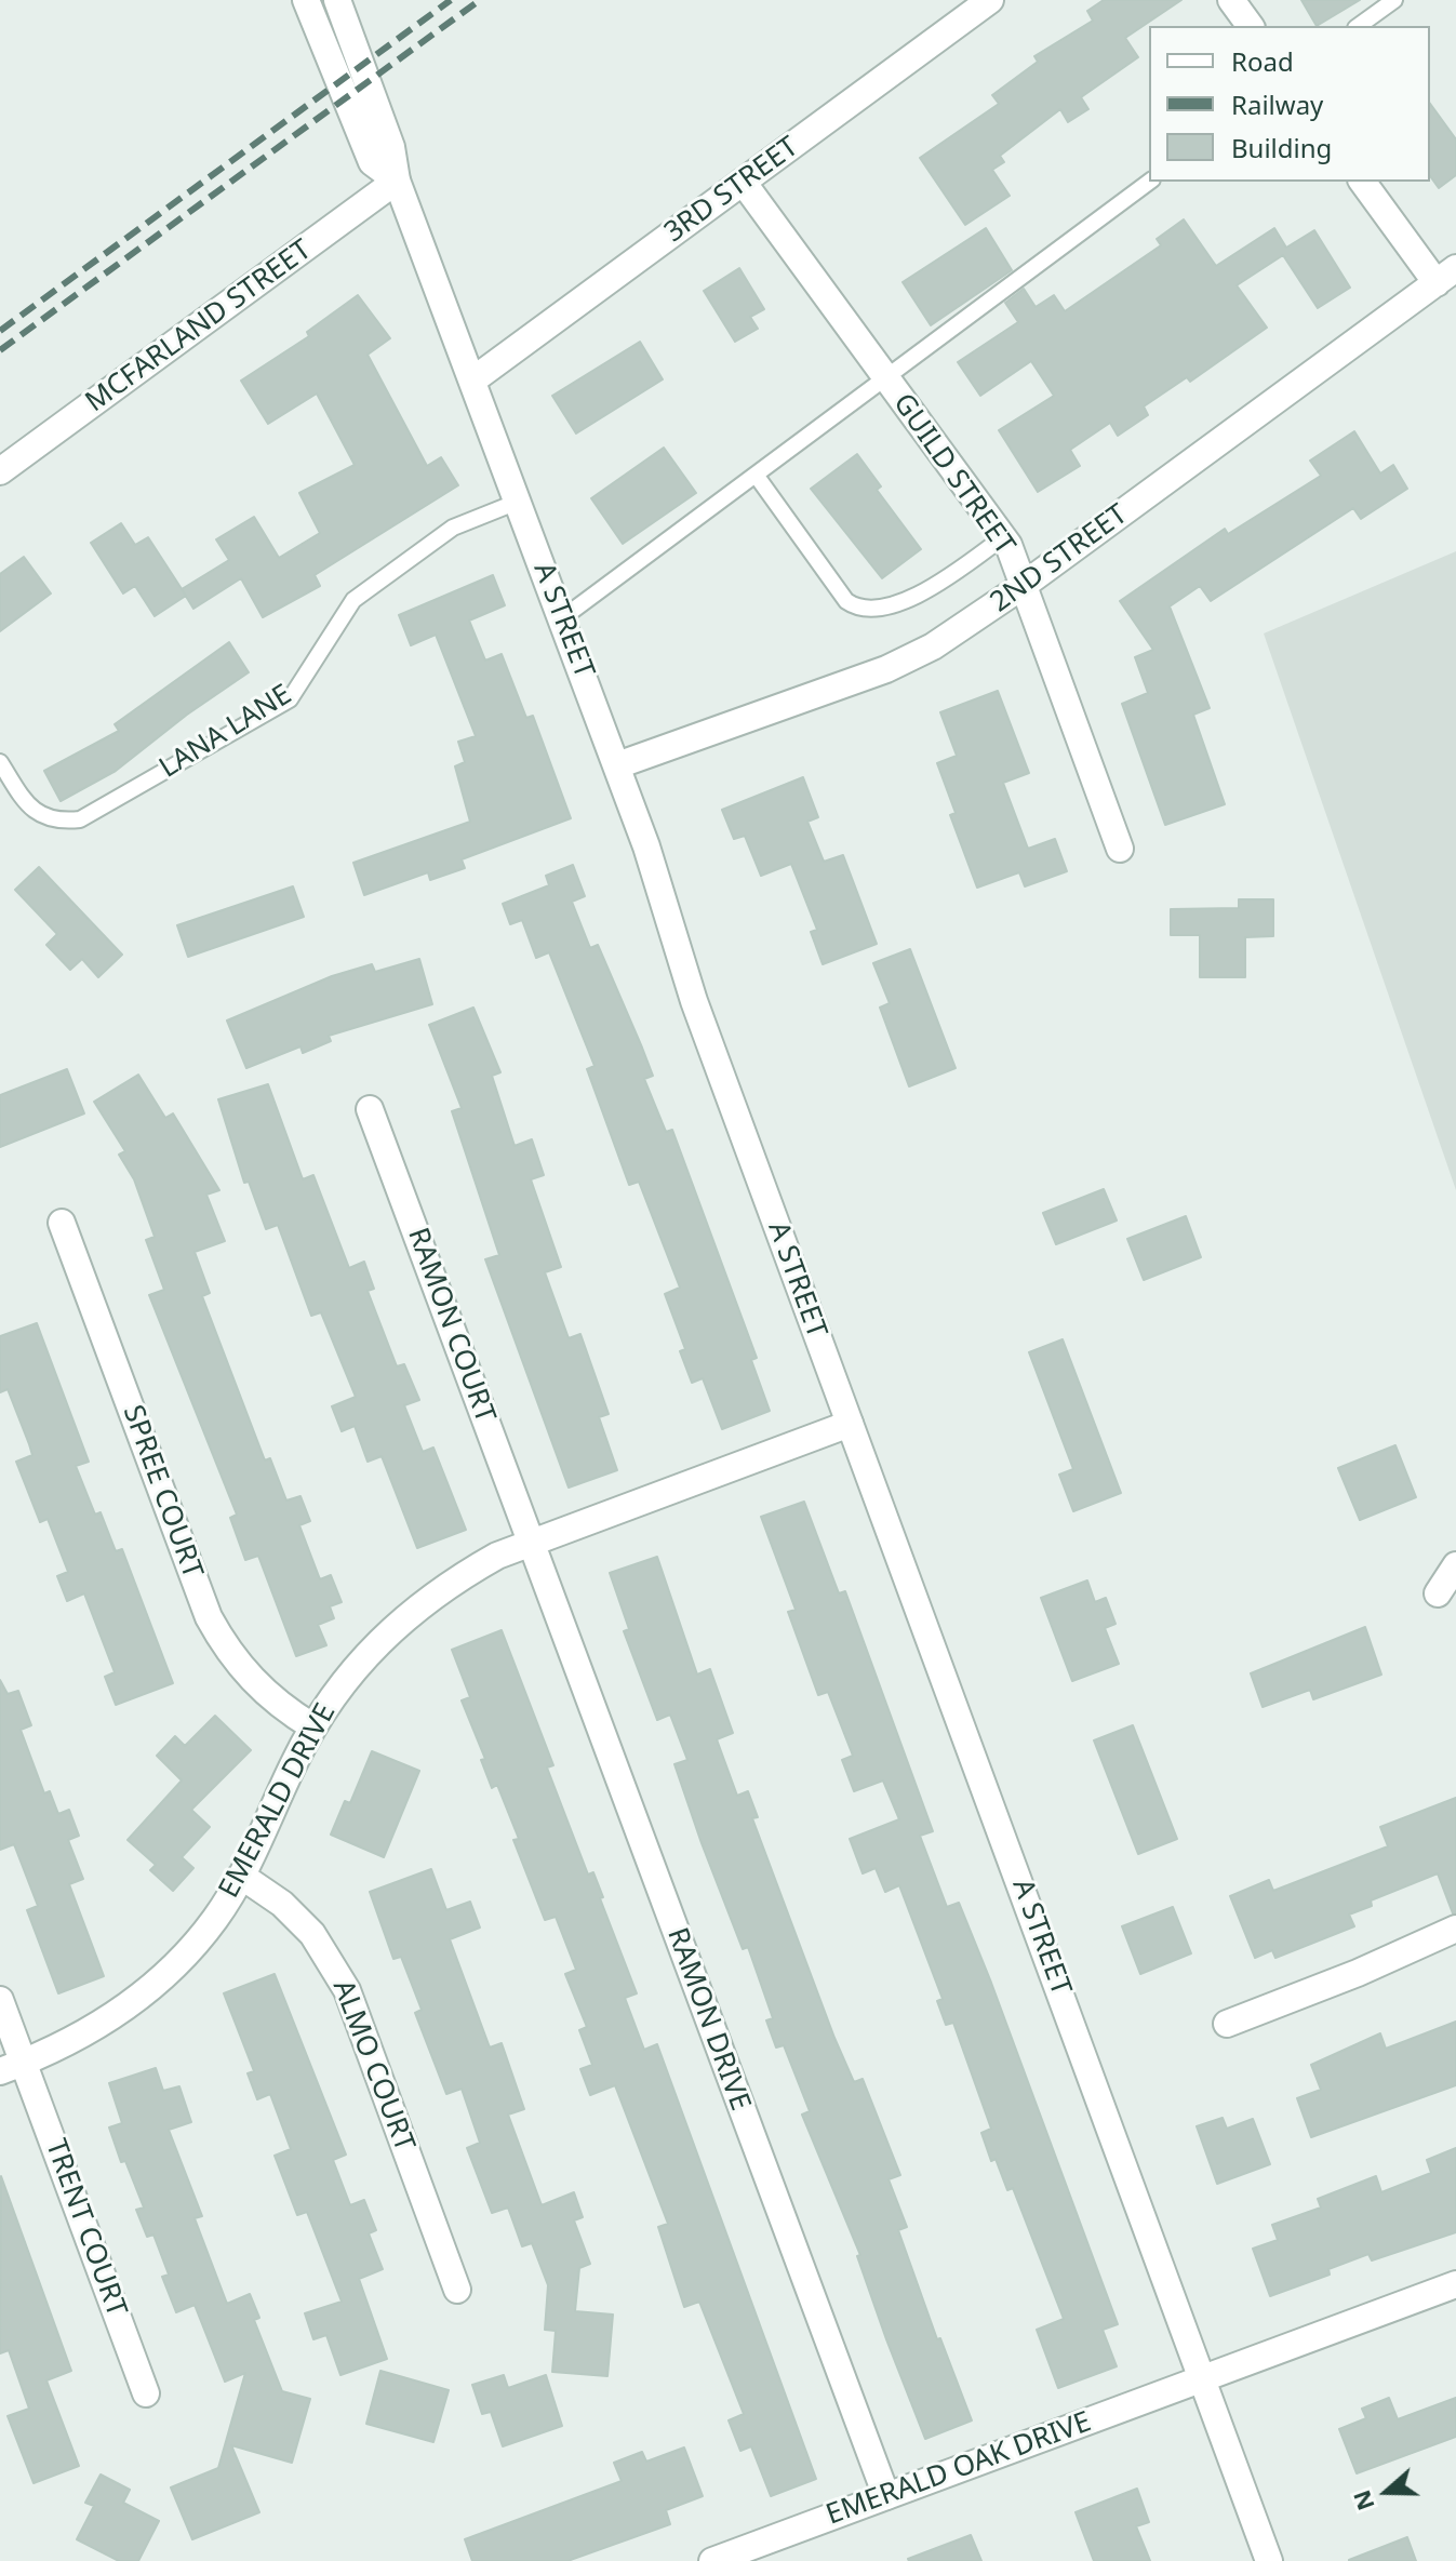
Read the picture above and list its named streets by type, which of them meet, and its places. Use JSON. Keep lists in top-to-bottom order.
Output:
{
  "streets": {
    "street": [
      "3RD STREET",
      "MCFARLAND STREET",
      "GUILD STREET",
      "2ND STREET",
      "A STREET",
      "RAMON COURT",
      "SPREE COURT",
      "EMERALD DRIVE",
      "RAMON DRIVE",
      "ALMO COURT",
      "TRENT COURT",
      "EMERALD OAK DRIVE"
    ],
    "lane": ["LANA LANE"]
  },
  "crossings": [
    ["3RD STREET", "GUILD STREET"],
    ["3RD STREET", "A STREET"],
    ["MCFARLAND STREET", "A STREET"],
    ["GUILD STREET", "2ND STREET"],
    ["2ND STREET", "A STREET"],
    ["A STREET", "LANA LANE"],
    ["A STREET", "EMERALD DRIVE"],
    ["A STREET", "EMERALD OAK DRIVE"],
    ["RAMON COURT", "EMERALD DRIVE"],
    ["RAMON COURT", "RAMON DRIVE"],
    ["SPREE COURT", "EMERALD DRIVE"],
    ["EMERALD DRIVE", "RAMON DRIVE"],
    ["EMERALD DRIVE", "ALMO COURT"],
    ["EMERALD DRIVE", "TRENT COURT"],
    ["RAMON DRIVE", "EMERALD OAK DRIVE"]
  ],
  "legend": ["Road", "Railway", "Building"],
  "north": "left"
}
